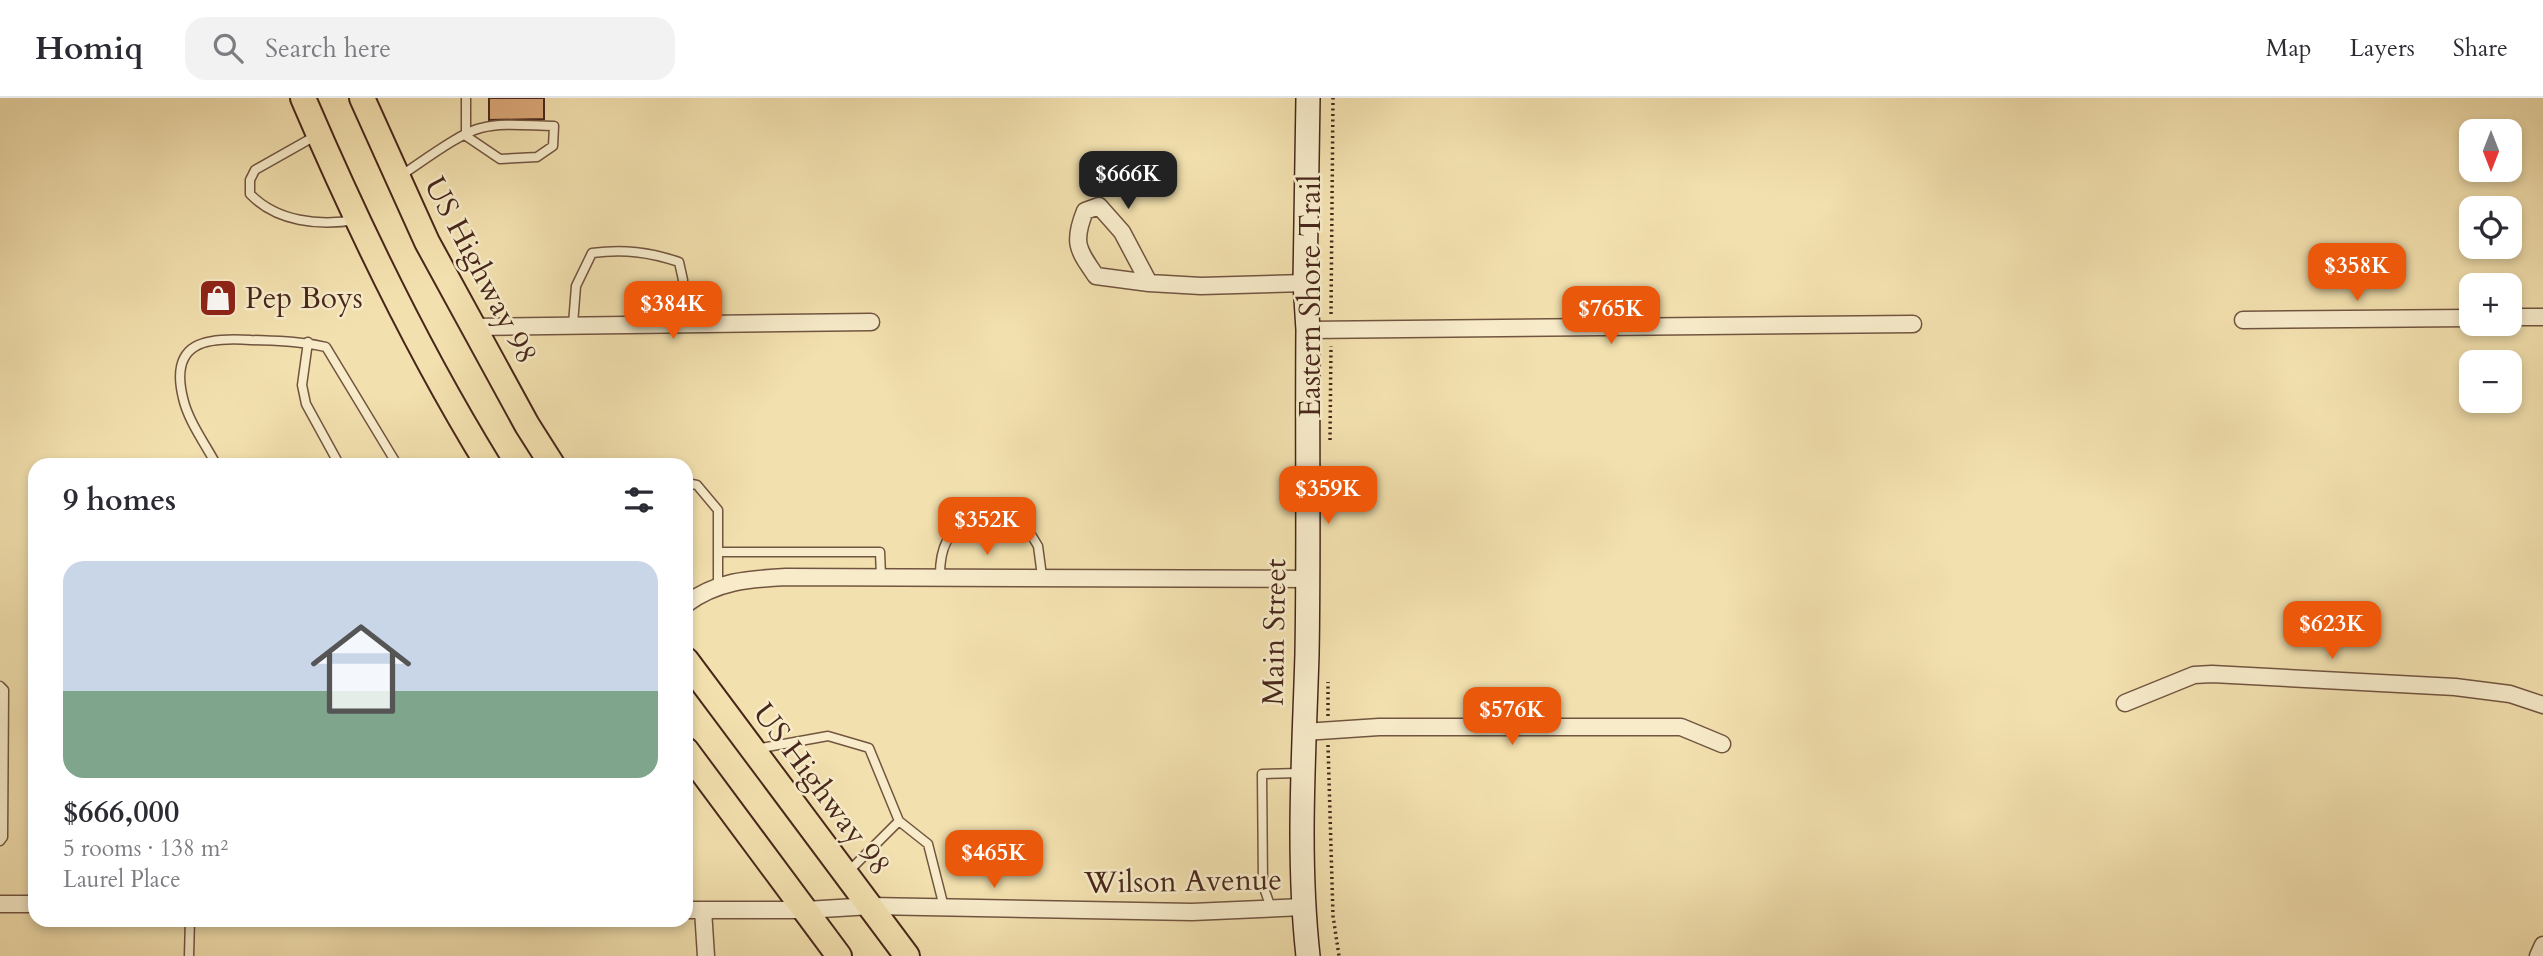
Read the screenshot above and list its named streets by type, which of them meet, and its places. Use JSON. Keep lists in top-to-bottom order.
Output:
{
  "streets": {
    "main road": ["US Highway 98", "Main Street"],
    "street": ["Wilson Avenue"],
    "path": ["Eastern Shore Trail"]
  },
  "crossings": [
    ["US Highway 98", "Wilson Avenue"],
    ["Main Street", "Wilson Avenue"]
  ],
  "places": {
    "shop": ["Pep Boys"]
  },
  "north": "bottom",
  "page": {
    "header": "Homiq",
    "search": "Search here",
    "nav": ["Map", "Layers", "Share"],
    "map_buttons": ["+", "−"],
    "price": [
      "$666K",
      "$358K",
      "$384K",
      "$765K",
      "$359K",
      "$352K",
      "$623K",
      "$576K",
      "$465K"
    ],
    "heading": "9 homes",
    "list": [
      {
        "name": "$666,000",
        "note": "5 rooms · 138 m² · Laurel Place"
      }
    ]
  }
}
